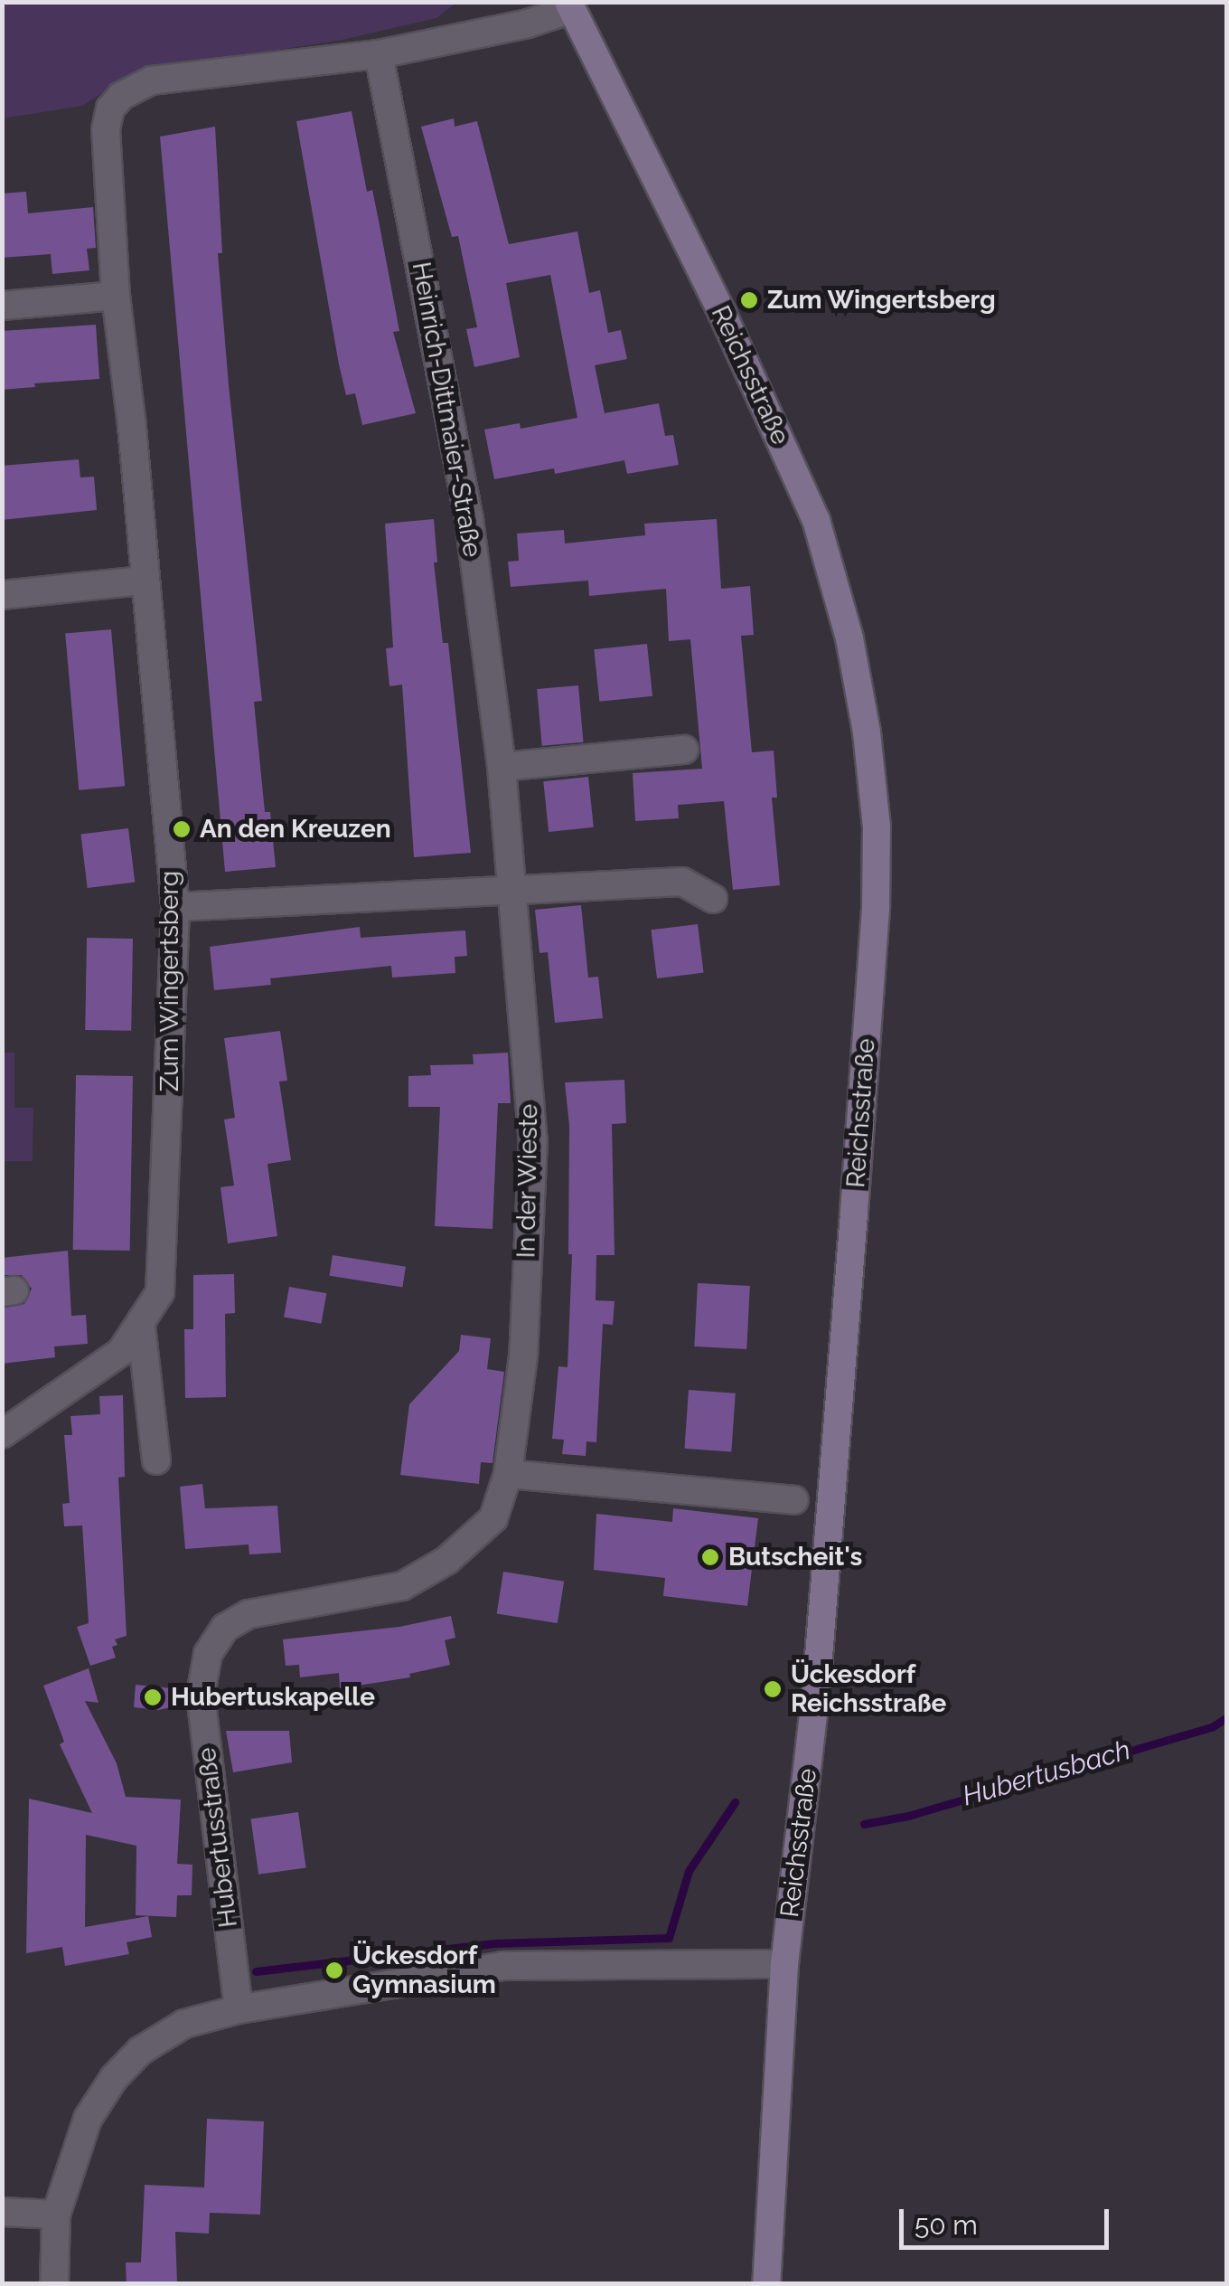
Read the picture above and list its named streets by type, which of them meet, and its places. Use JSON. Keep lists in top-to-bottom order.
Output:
{
  "streets": {
    "main road": ["Reichsstraße"],
    "street": [
      "Heinrich-Dittmaier-Straße",
      "Zum Wingertsberg",
      "In der Wieste",
      "Hubertusstraße"
    ]
  },
  "crossings": [
    ["Reichsstraße", "Zum Wingertsberg"],
    ["Heinrich-Dittmaier-Straße", "Zum Wingertsberg"],
    ["Heinrich-Dittmaier-Straße", "In der Wieste"],
    ["In der Wieste", "Hubertusstraße"]
  ],
  "water": ["Hubertusbach"],
  "places": [
    "Zum Wingertsberg",
    "An den Kreuzen",
    "Butscheit's",
    "Ückesdorf Reichsstraße",
    "Hubertuskapelle",
    "Ückesdorf Gymnasium"
  ],
  "scale_bar": "50 m"
}
